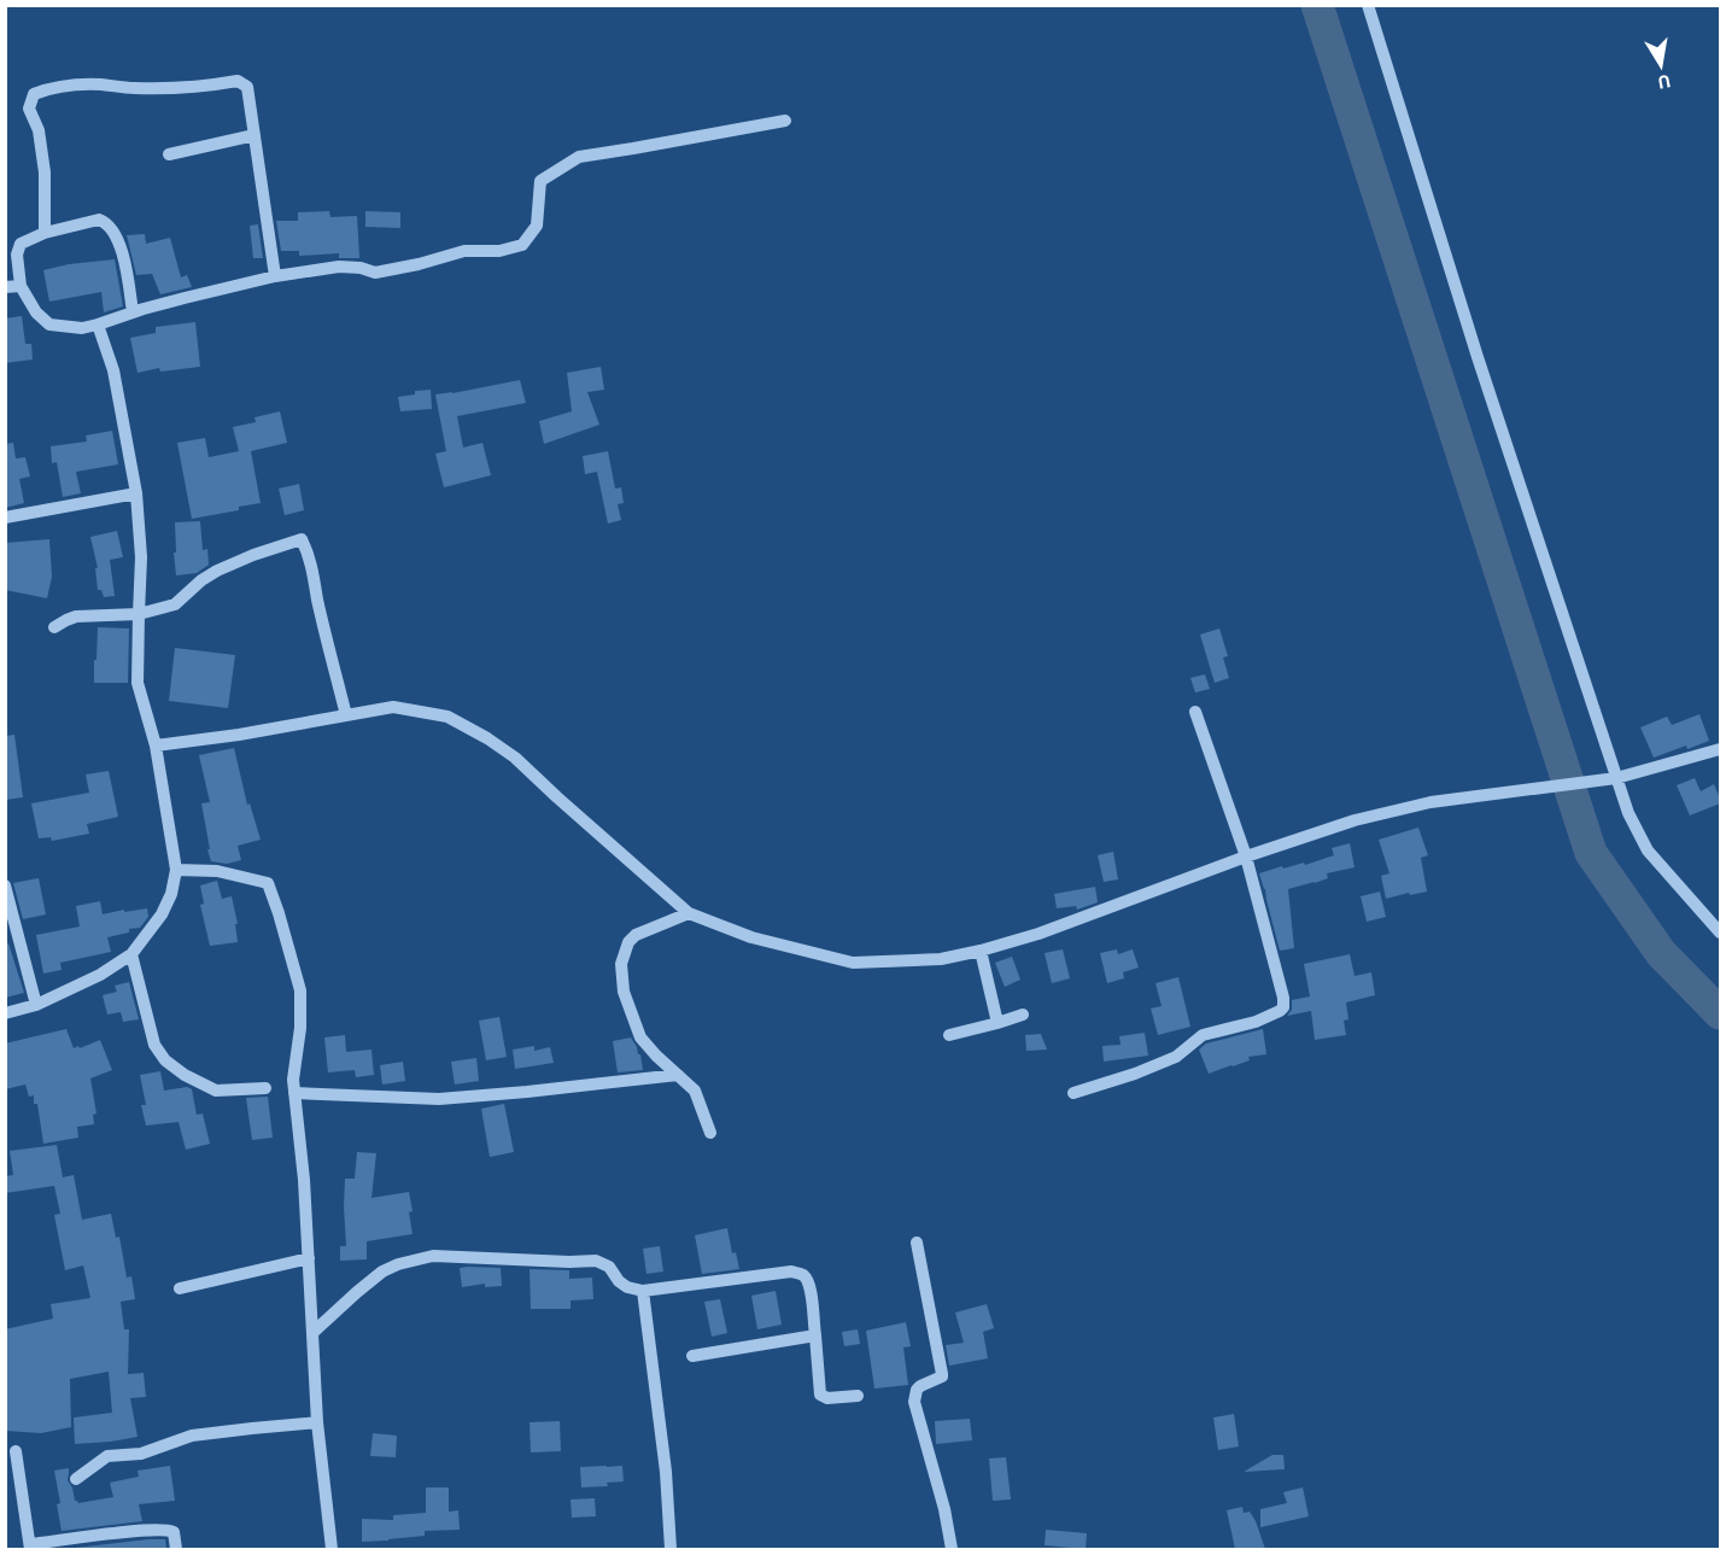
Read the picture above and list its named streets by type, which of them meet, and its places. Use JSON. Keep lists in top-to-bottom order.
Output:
{
  "north": "bottom"
}
